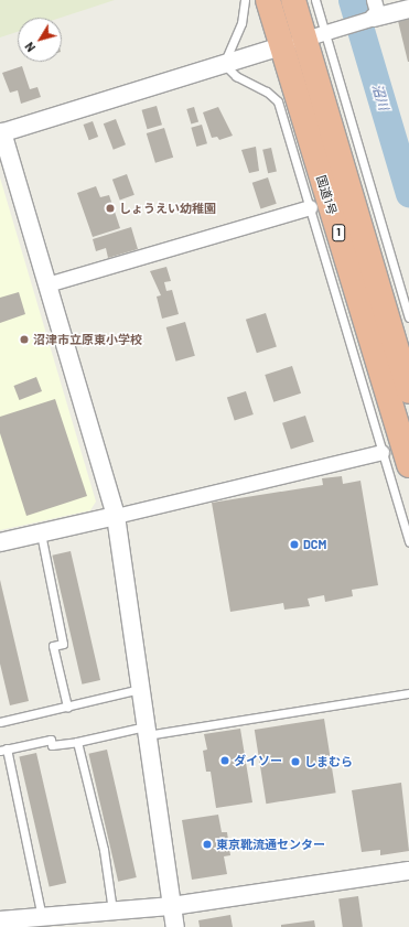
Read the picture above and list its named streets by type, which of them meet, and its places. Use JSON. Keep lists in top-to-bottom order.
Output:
{
  "streets": {
    "highway": ["国道1号", "1"]
  },
  "water": ["沼川"],
  "places": [
    "しょうえい幼稚園",
    "沼津市立原東小学校",
    "DCM",
    "ダイソー",
    "しまむら",
    "東京靴流通センター"
  ],
  "north": "bottom left"
}
